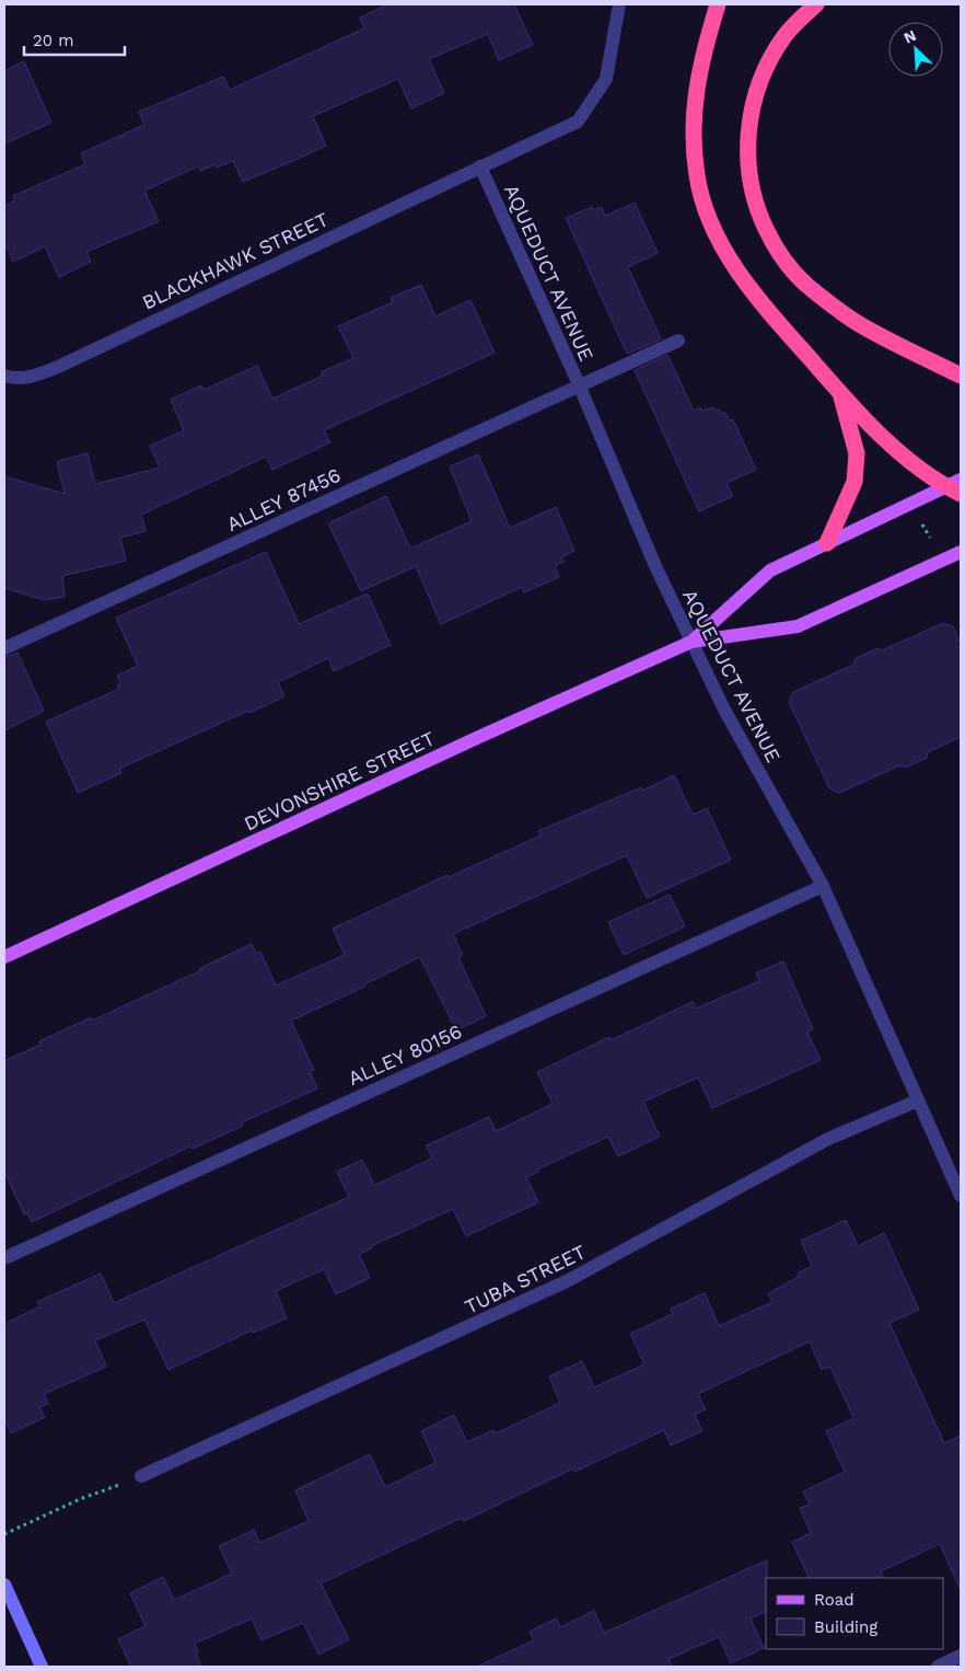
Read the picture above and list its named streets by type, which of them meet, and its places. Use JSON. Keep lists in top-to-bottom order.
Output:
{
  "streets": {
    "main road": ["DEVONSHIRE STREET"],
    "street": [
      "BLACKHAWK STREET",
      "AQUEDUCT AVENUE",
      "ALLEY 87456",
      "ALLEY 80156",
      "TUBA STREET"
    ]
  },
  "crossings": [
    ["BLACKHAWK STREET", "AQUEDUCT AVENUE"],
    ["AQUEDUCT AVENUE", "ALLEY 87456"],
    ["AQUEDUCT AVENUE", "DEVONSHIRE STREET"],
    ["AQUEDUCT AVENUE", "ALLEY 80156"],
    ["AQUEDUCT AVENUE", "TUBA STREET"]
  ],
  "legend": ["Road", "Building"],
  "scale_bar": "20 m",
  "north": "top left"
}
